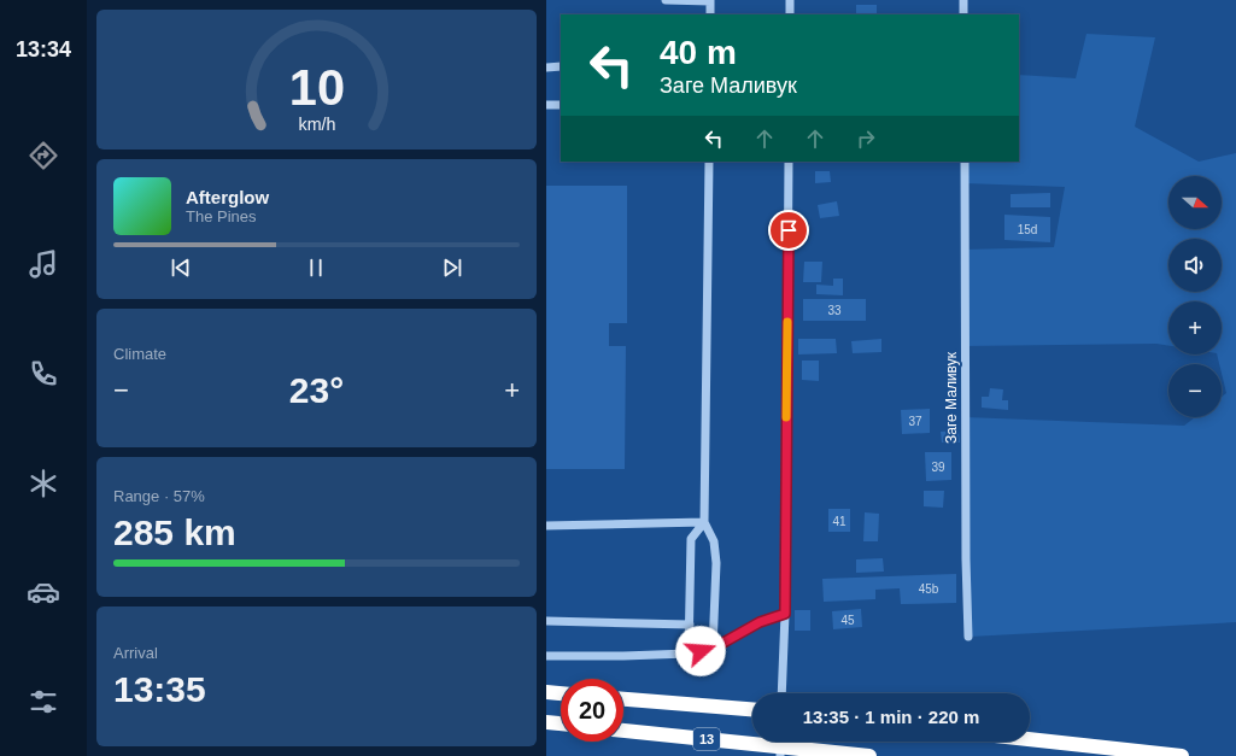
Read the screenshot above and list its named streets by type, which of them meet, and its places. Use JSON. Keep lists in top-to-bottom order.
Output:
{
  "streets": {
    "highway": ["13"],
    "street": ["Заге Маливук"]
  },
  "house_numbers": [
    "15d",
    "33",
    "37",
    "39",
    "41",
    "45b",
    "45"
  ],
  "north": "right",
  "page": {
    "tabs": "13:34",
    "turn": ["40 m", "Заге Маливук"],
    "map_buttons": ["+", "−"],
    "song": ["Afterglow", "The Pines"],
    "tile": [
      "Climate",
      ["Range · 57%", "285 km"],
      ["Arrival", "13:35"]
    ],
    "heat": ["−", "23°", "+"],
    "limit": "20",
    "trip": "13:35 · 1 min · 220 m",
    "gauge": ["10", "km/h"]
  }
}
